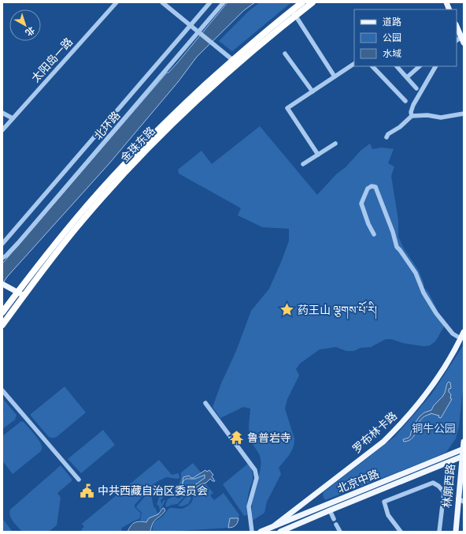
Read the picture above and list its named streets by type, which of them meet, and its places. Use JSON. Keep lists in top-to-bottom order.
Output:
{
  "streets": {
    "highway": ["金珠东路"],
    "main road": ["罗布林卡路", "北京中路", "林廓西路"],
    "street": ["太阳岛一路", "北环路"]
  },
  "crossings": [
    ["罗布林卡路", "北京中路"],
    ["北京中路", "林廓西路"]
  ],
  "parks": ["铜牛公园"],
  "places": {
    "place": ["药王山 ལྕགས་པོ་རི།"],
    "temple": ["鲁普岩寺"],
    "public building": ["中共西藏自治区委员会"]
  },
  "legend": ["道路", "公园", "水域"],
  "north": "bottom right"
}
